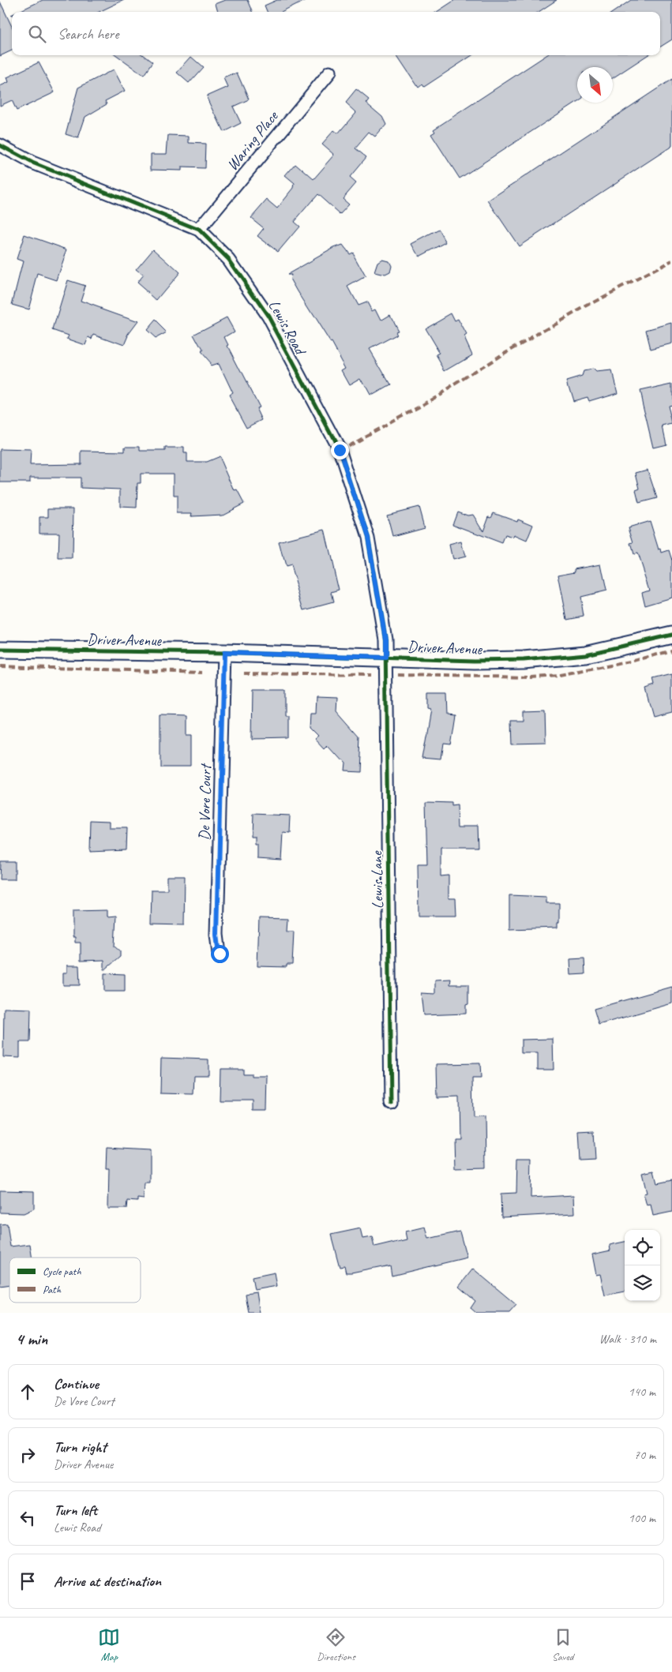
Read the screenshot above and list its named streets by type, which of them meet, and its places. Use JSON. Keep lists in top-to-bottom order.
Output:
{
  "streets": {
    "street": [
      "Waring Place",
      "Lewis Road",
      "Driver Avenue",
      "De Vore Court",
      "Lewis Lane"
    ]
  },
  "crossings": [
    ["Waring Place", "Lewis Road"],
    ["Lewis Road", "Driver Avenue"],
    ["Lewis Road", "Lewis Lane"],
    ["Driver Avenue", "De Vore Court"],
    ["Driver Avenue", "Lewis Lane"]
  ],
  "legend": ["Cycle path", "Path"],
  "north": "bottom right",
  "page": {
    "search": "Search here",
    "heading": ["4 min", "Walk · 310 m"],
    "list": [
      ["Continue", "De Vore Court", "140 m"],
      ["Turn right", "Driver Avenue", "70 m"],
      ["Turn left", "Lewis Road", "100 m"],
      "Arrive at destination"
    ],
    "nav": ["Map", "Directions", "Saved"]
  }
}
